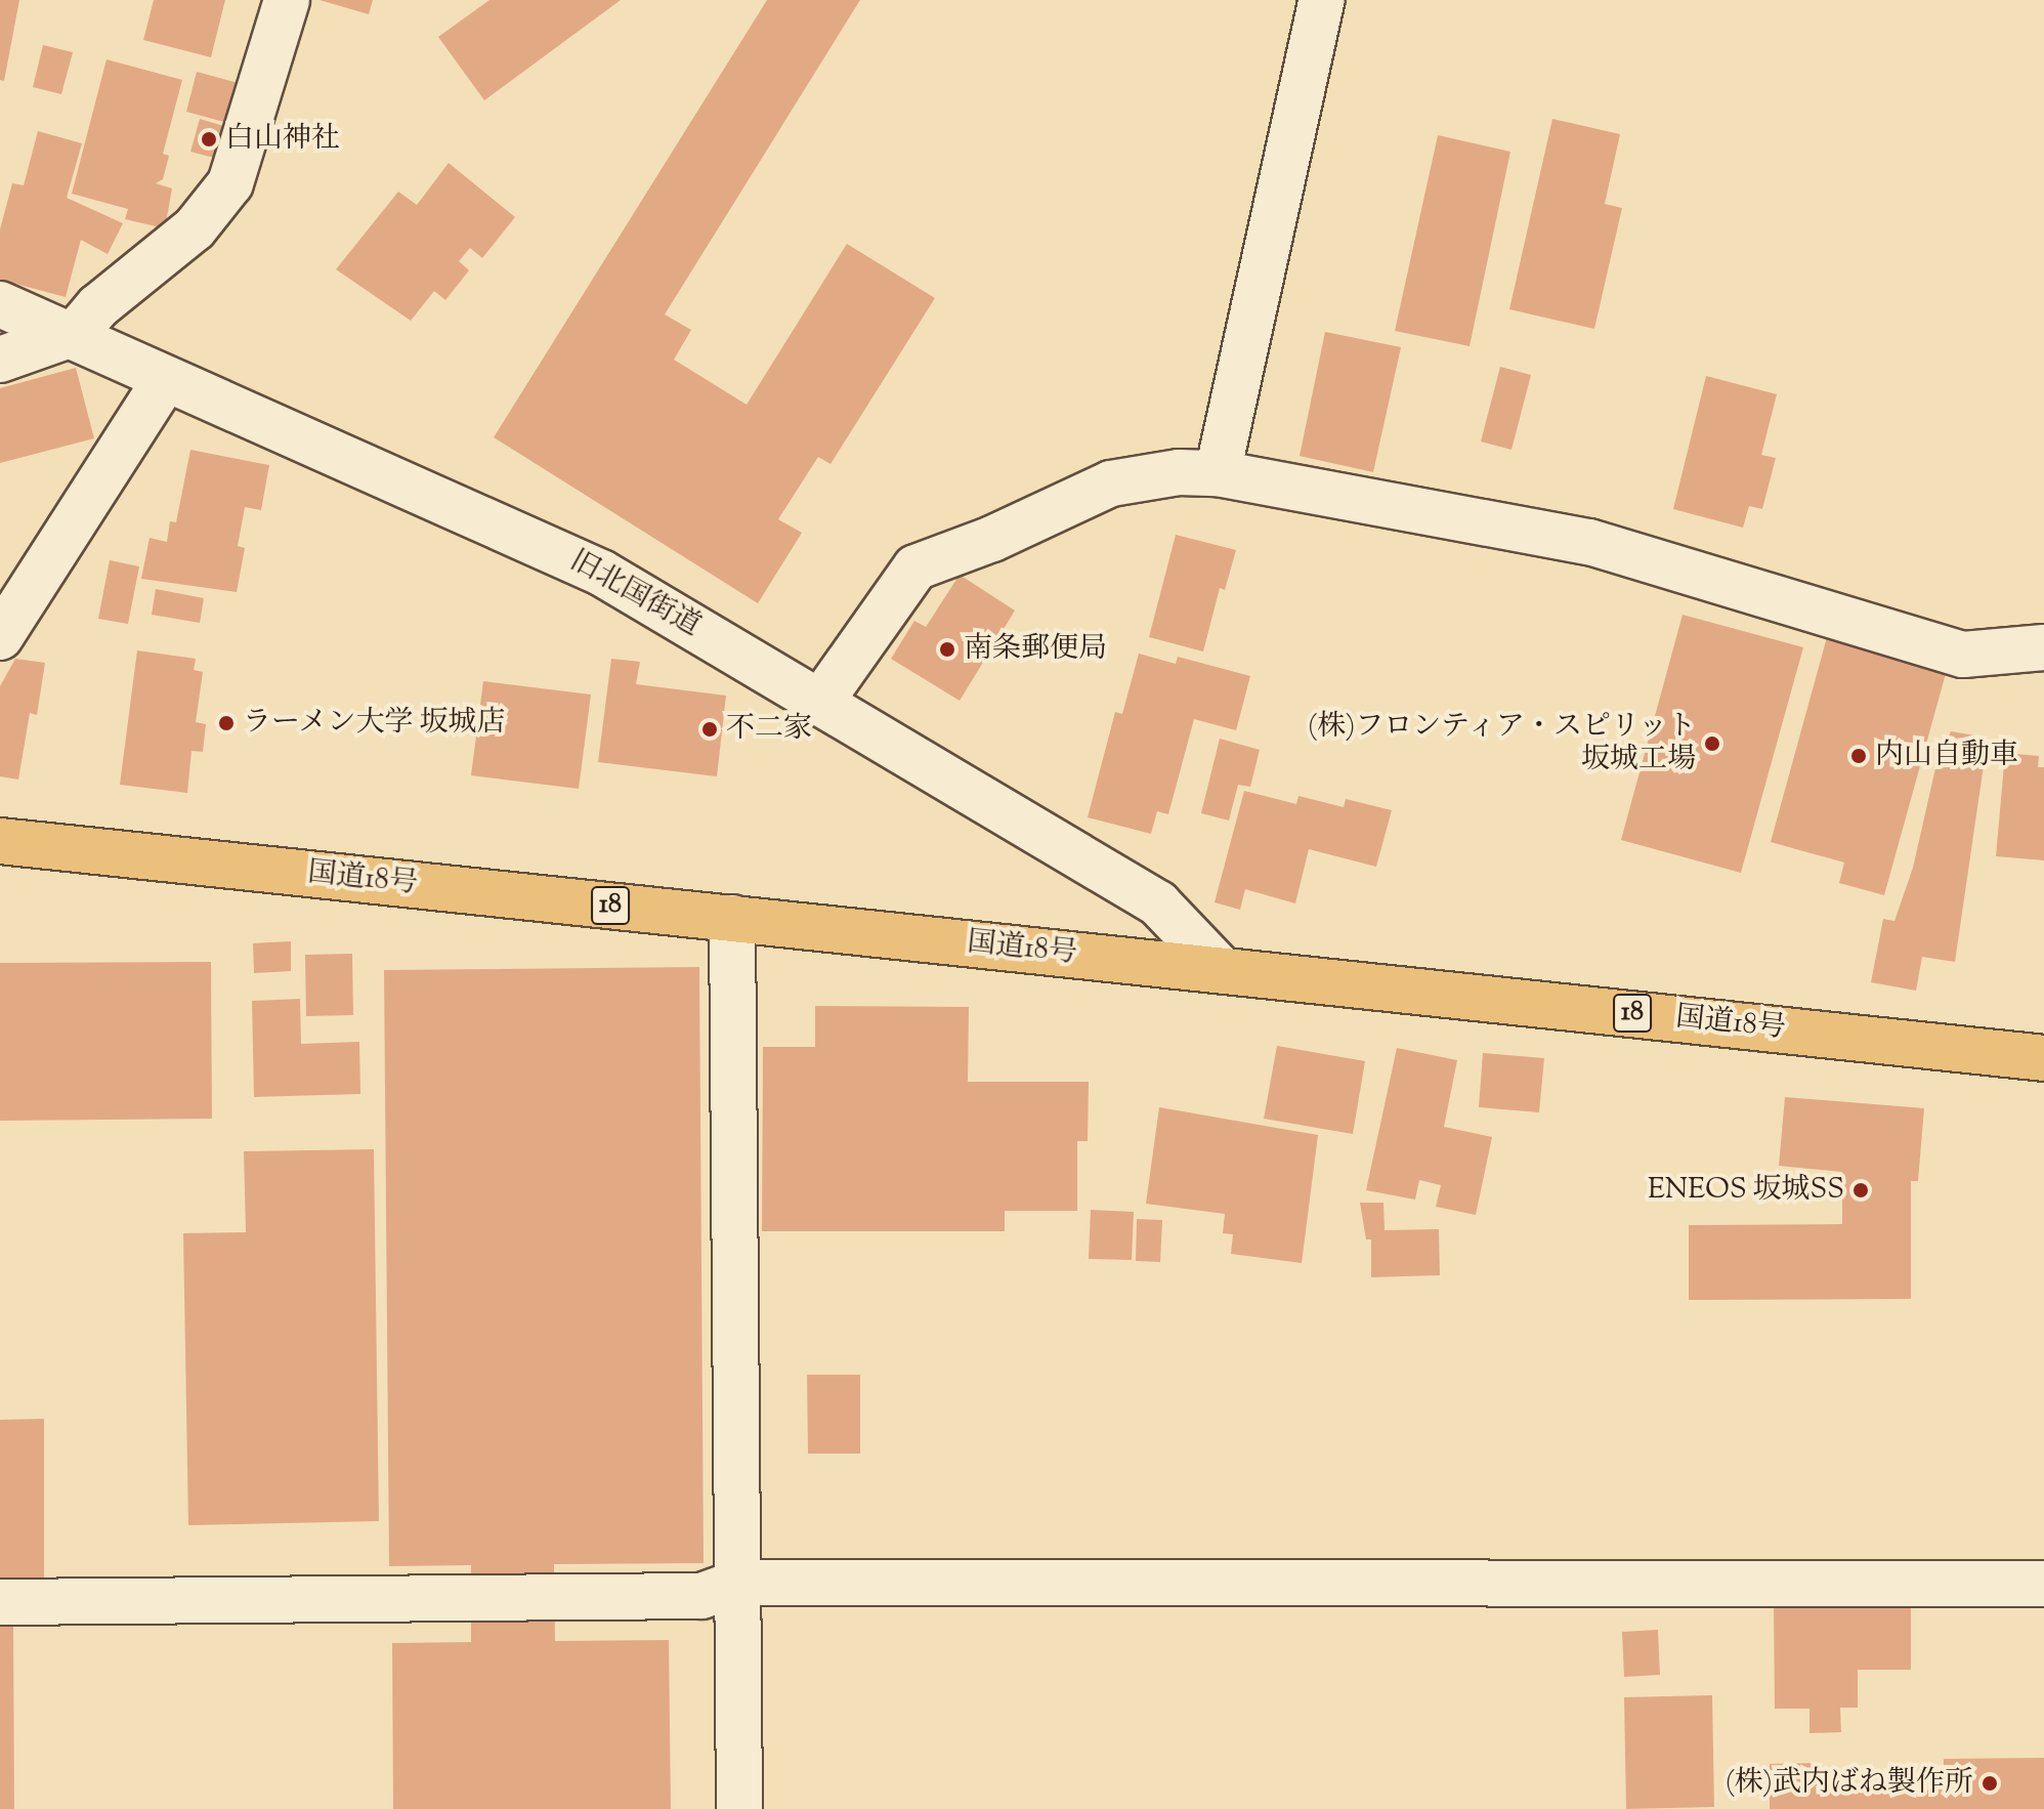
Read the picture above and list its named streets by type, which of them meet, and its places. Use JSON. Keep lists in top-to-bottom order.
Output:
{
  "streets": {
    "highway": ["国道18号", "18"],
    "street": ["旧北国街道"]
  },
  "crossings": [
    ["旧北国街道", "国道18号"]
  ],
  "places": [
    "白山神社",
    "南条郵便局",
    "ラーメン大学 坂城店",
    "不二家",
    "(株)フロンティア・スピリット 坂城工場",
    "内山自動車",
    "ENEOS 坂城SS",
    "(株)武内ばね製作所"
  ]
}
